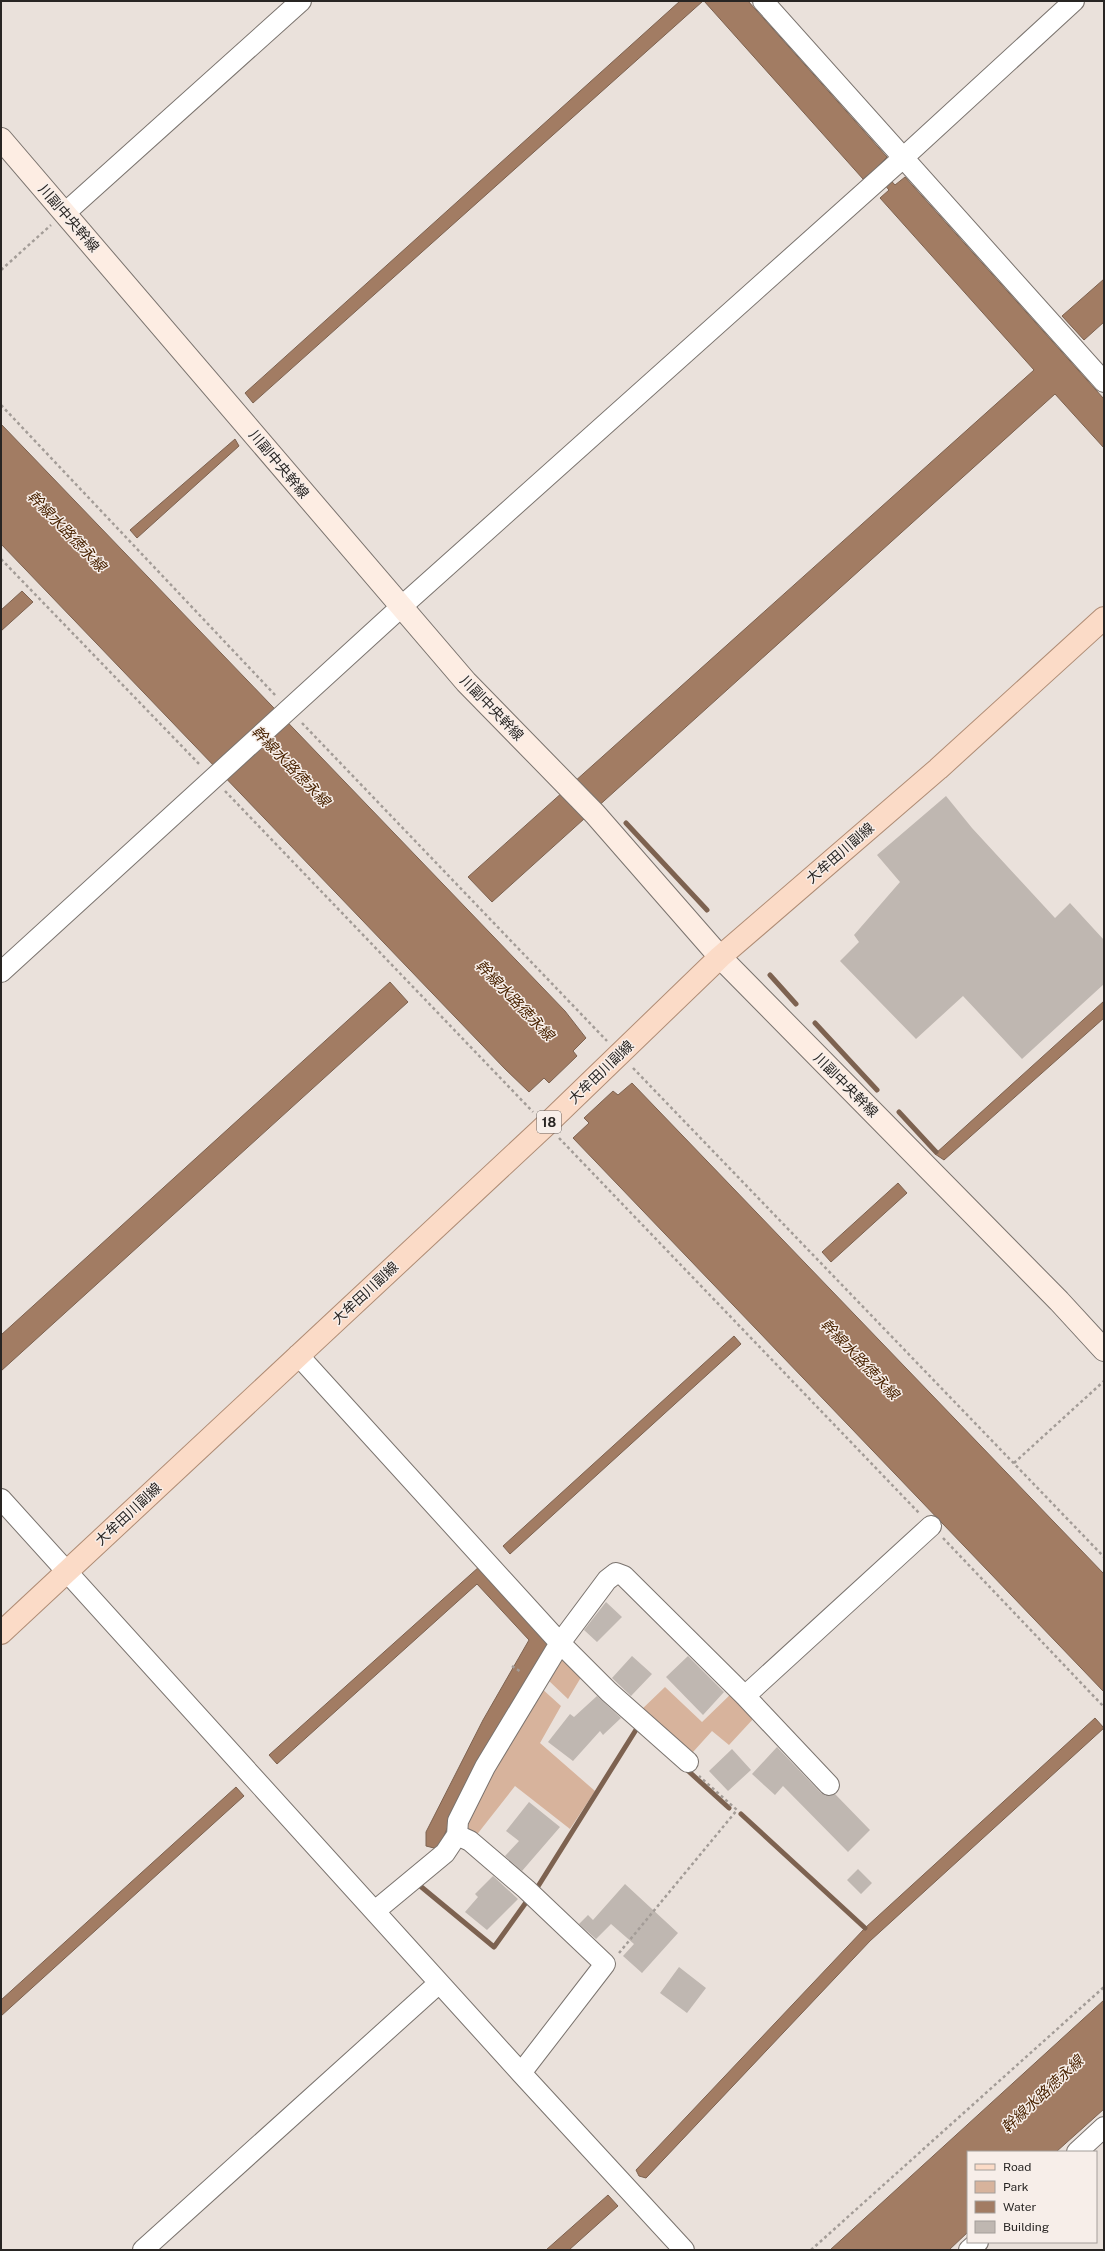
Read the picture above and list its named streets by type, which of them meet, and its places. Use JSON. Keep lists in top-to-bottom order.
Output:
{
  "streets": {
    "main road": ["大牟田川副線", "18"],
    "street": ["川副中央幹線"]
  },
  "crossings": [
    ["川副中央幹線", "大牟田川副線"]
  ],
  "water": ["幹線水路徳永線"],
  "legend": [
    "Road",
    "Park",
    "Water",
    "Building"
  ]
}
